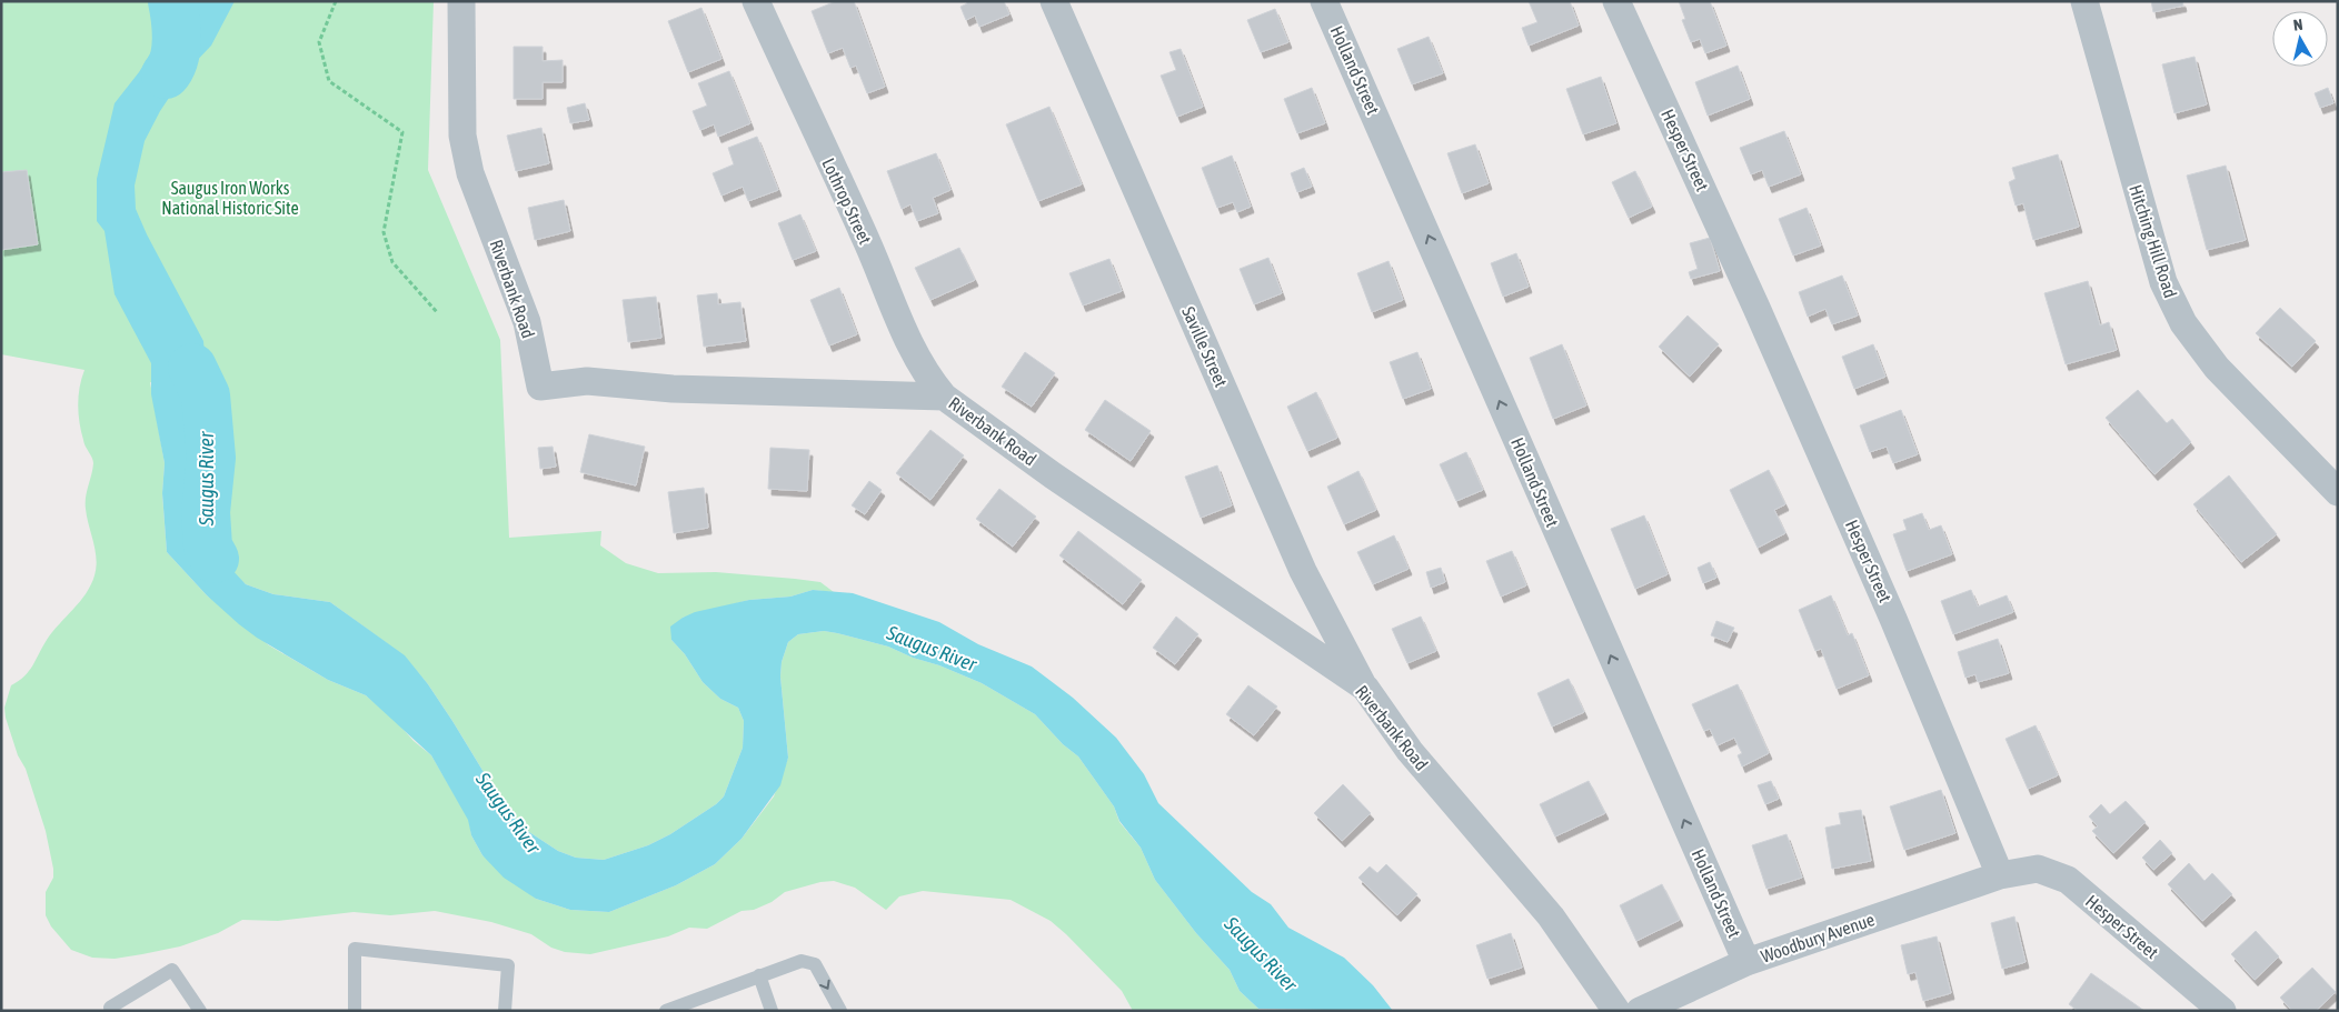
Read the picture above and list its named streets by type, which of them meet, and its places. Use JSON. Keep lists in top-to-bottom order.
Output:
{
  "streets": {
    "street": [
      "Holland Street",
      "Hesper Street",
      "Lothrop Street",
      "Hitching Hill Road",
      "Riverbank Road",
      "Saville Street",
      "Woodbury Avenue"
    ]
  },
  "crossings": [
    ["Holland Street", "Woodbury Avenue"],
    ["Hesper Street", "Woodbury Avenue"],
    ["Lothrop Street", "Riverbank Road"],
    ["Riverbank Road", "Saville Street"]
  ],
  "one_way": ["Holland Street"],
  "water": ["Saugus River"],
  "parks": ["Saugus Iron Works National Historic Site"],
  "north": "top"
}
